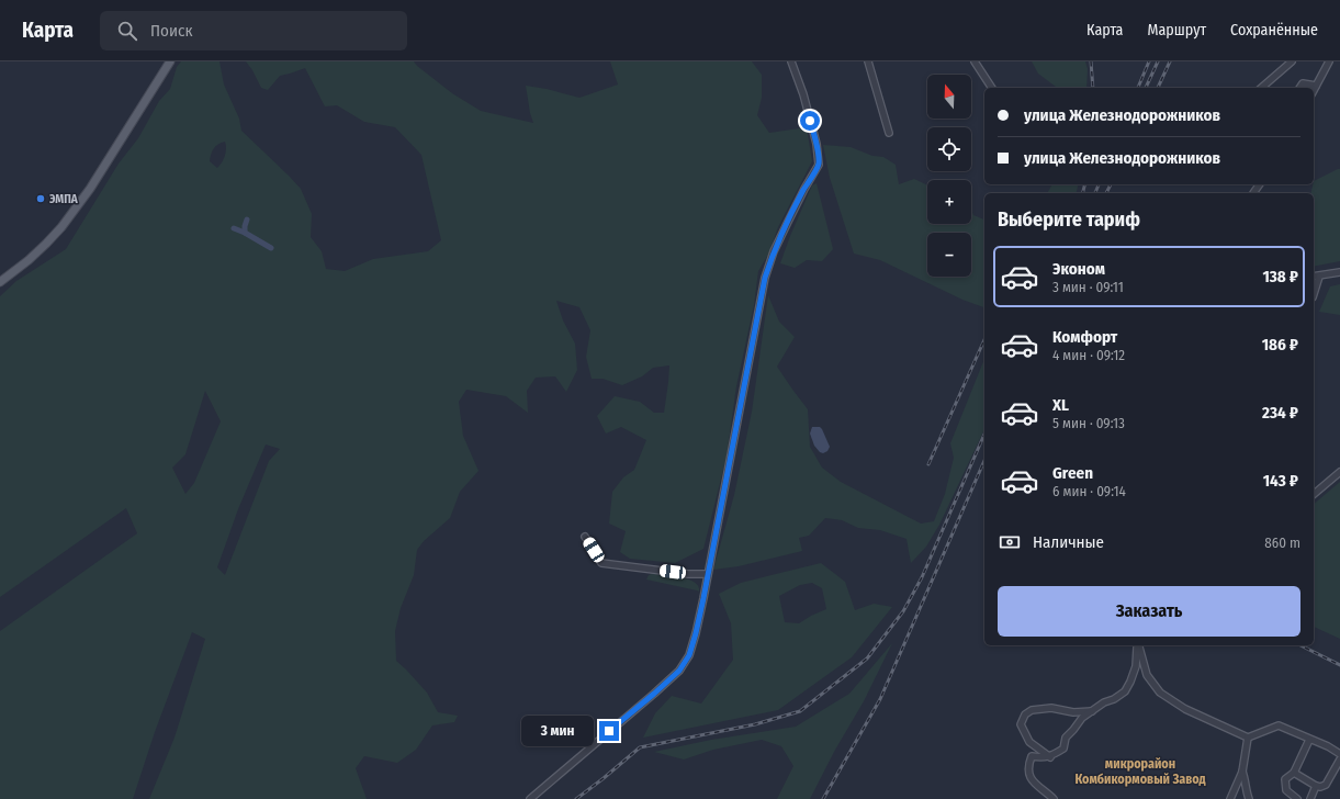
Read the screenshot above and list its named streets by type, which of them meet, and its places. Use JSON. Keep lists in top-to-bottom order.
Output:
{
  "districts": ["микрорайон Комбикормовый Завод"],
  "places": ["ЭМПА"],
  "north": "top",
  "page": {
    "header": "Карта",
    "search": "Поиск",
    "nav": ["Карта", "Маршрут", "Сохранённые"],
    "map_buttons": ["+", "−"],
    "banner": ["улица Железнодорожников", "улица Железнодорожников"],
    "heading": "Выберите тариф",
    "list": [
      {
        "name": "Эконом",
        "note": "3 мин · 09:11",
        "value": "138 ₽"
      },
      {
        "name": "Комфорт",
        "note": "4 мин · 09:12",
        "value": "186 ₽"
      },
      {
        "name": "XL",
        "note": "5 мин · 09:13",
        "value": "234 ₽"
      },
      {
        "name": "Green",
        "note": "6 мин · 09:14",
        "value": "143 ₽"
      }
    ],
    "pay": ["Наличные", "860 m"],
    "buttons": "Заказать",
    "bubble": "3 мин"
  }
}
